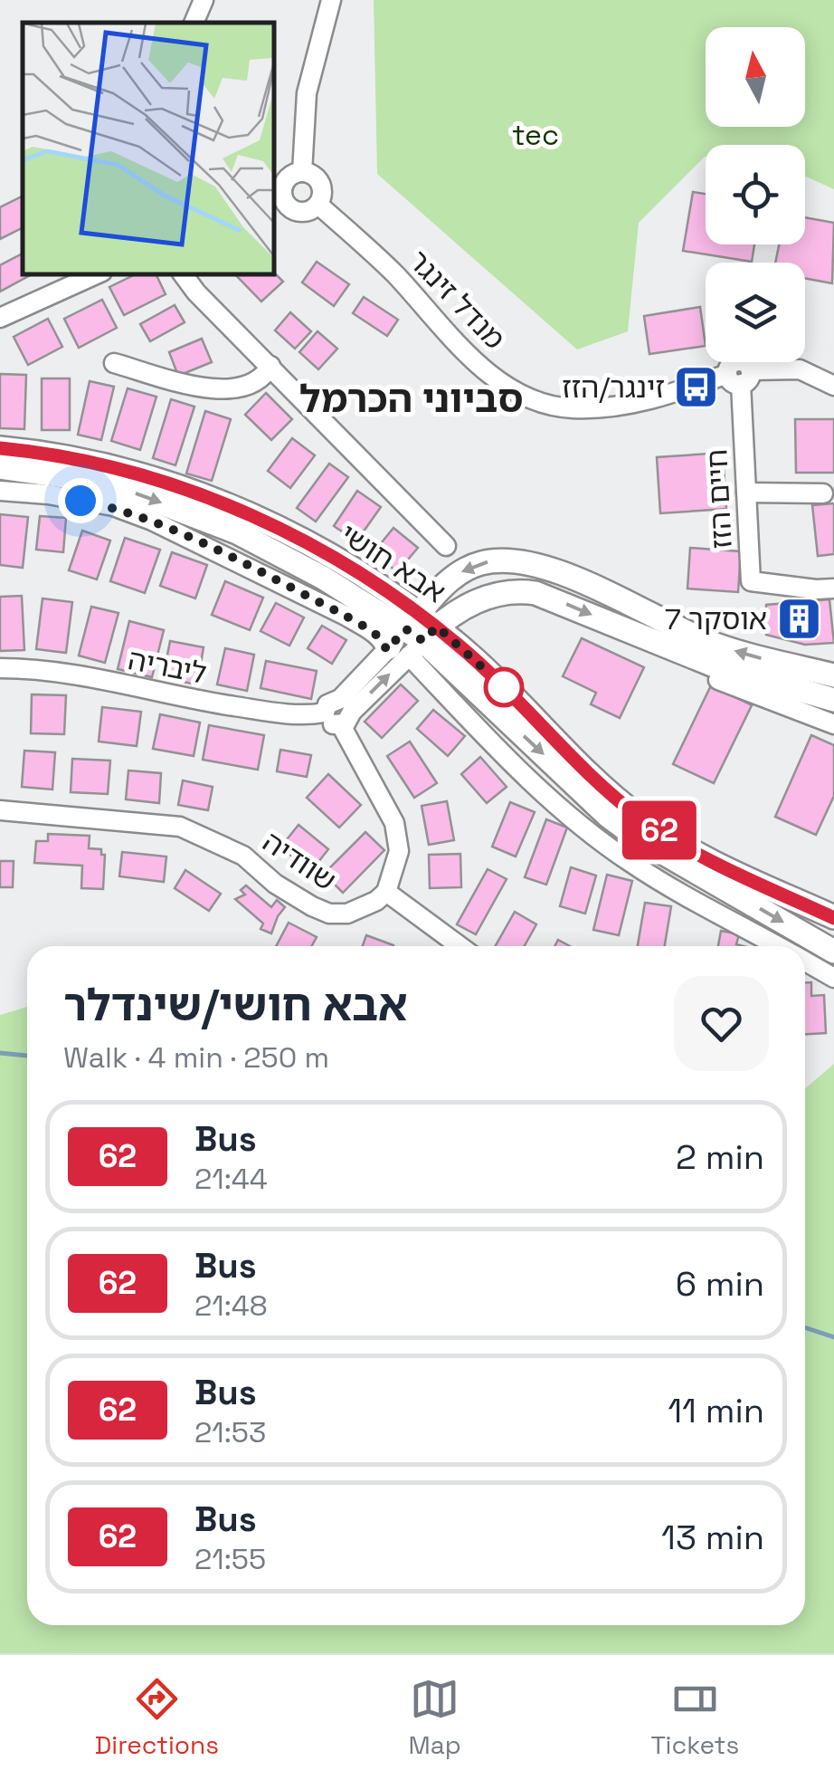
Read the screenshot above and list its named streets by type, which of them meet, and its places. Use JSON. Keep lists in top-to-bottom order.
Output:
{
  "streets": {
    "main road": ["אבא חושי"],
    "street": [
      "מנדל זינגר",
      "חיים הזז",
      "ליבריה",
      "שוודיה"
    ]
  },
  "crossings": [
    ["מנדל זינגר", "חיים הזז"]
  ],
  "districts": ["סביוני הכרמל"],
  "parks": ["tec"],
  "places": {
    "bus stop": ["זינגר/הזז"],
    "building": ["אוסקר 7"]
  },
  "lines": ["bus line 62"],
  "north": "top",
  "page": {
    "on_map": "62",
    "heading": ["אבא חושי/שינדלר", "Walk · 4 min · 250 m"],
    "list": [
      {
        "mark": "62",
        "name": "Bus",
        "note": "21:44",
        "value": "2 min"
      },
      {
        "mark": "62",
        "name": "Bus",
        "note": "21:48",
        "value": "6 min"
      },
      {
        "mark": "62",
        "name": "Bus",
        "note": "21:53",
        "value": "11 min"
      },
      {
        "mark": "62",
        "name": "Bus",
        "note": "21:55",
        "value": "13 min"
      }
    ],
    "tabs": ["Directions", "Map", "Tickets"]
  }
}
